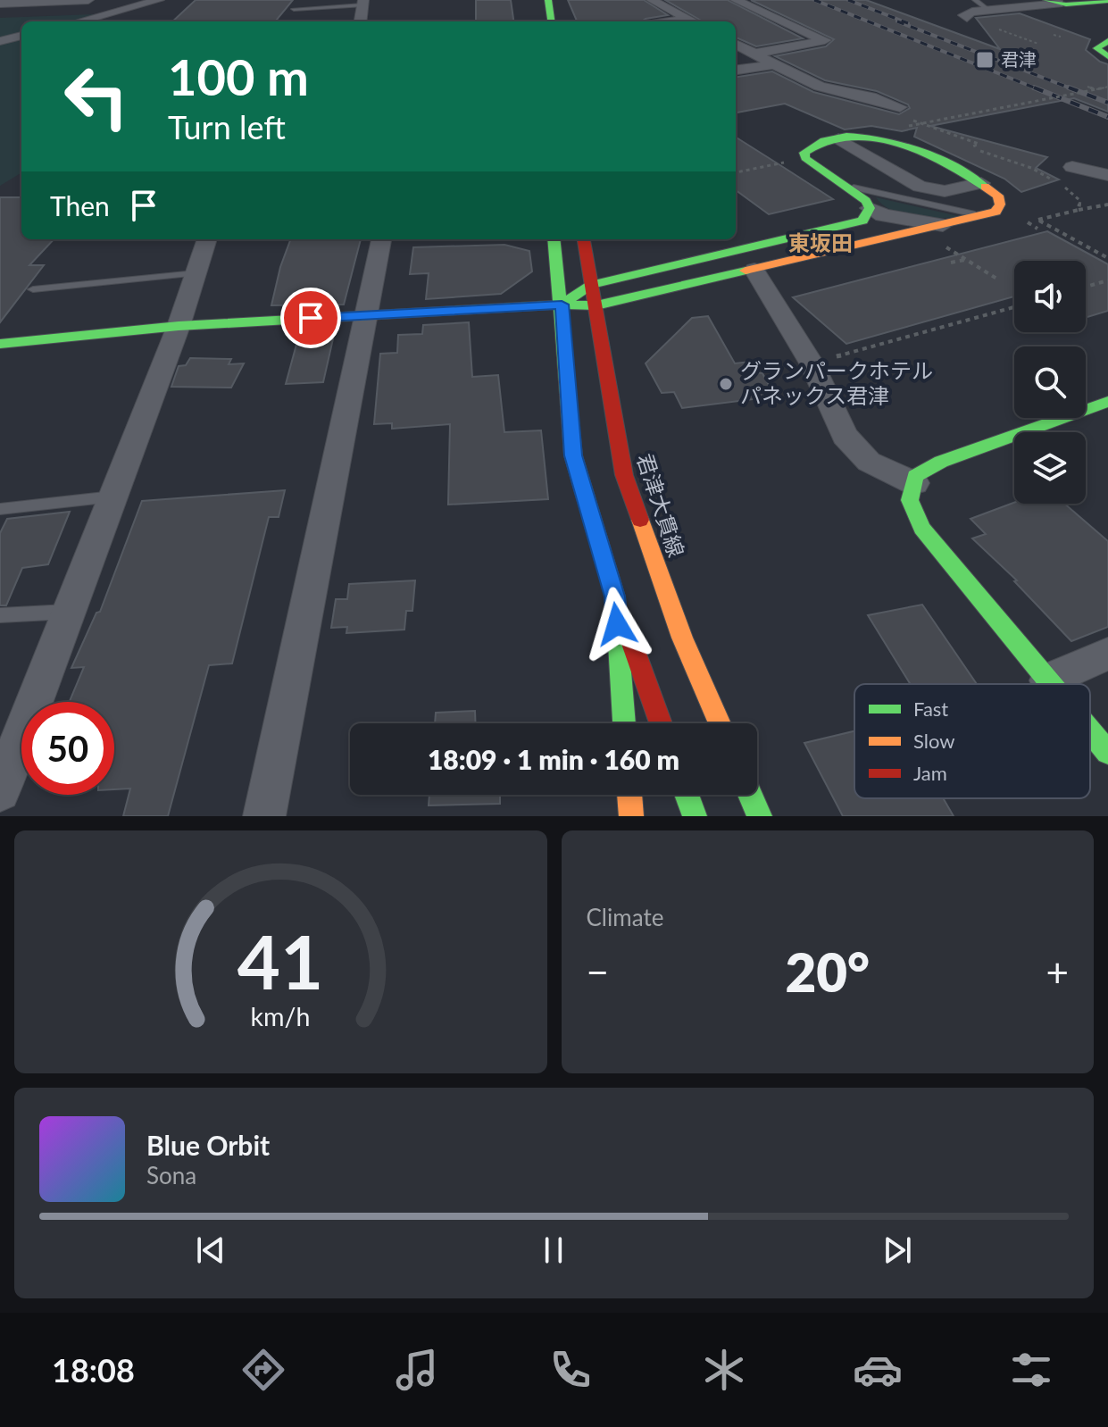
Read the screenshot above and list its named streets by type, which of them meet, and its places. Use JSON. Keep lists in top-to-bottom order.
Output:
{
  "streets": {
    "street": ["君津大貫線"]
  },
  "districts": ["東坂田"],
  "places": {
    "transit": ["君津"],
    "other": ["グランパークホテル パネックス君津"]
  },
  "legend": ["Fast", "Slow", "Jam"],
  "page": {
    "turn": ["100 m", "Turn left"],
    "then": "Then",
    "limit": "50",
    "trip": "18:09 · 1 min · 160 m",
    "tile": "Climate",
    "heat": ["−", "20°", "+"],
    "song": ["Blue Orbit", "Sona"],
    "tabs": "18:08",
    "gauge": ["41", "km/h"]
  }
}
